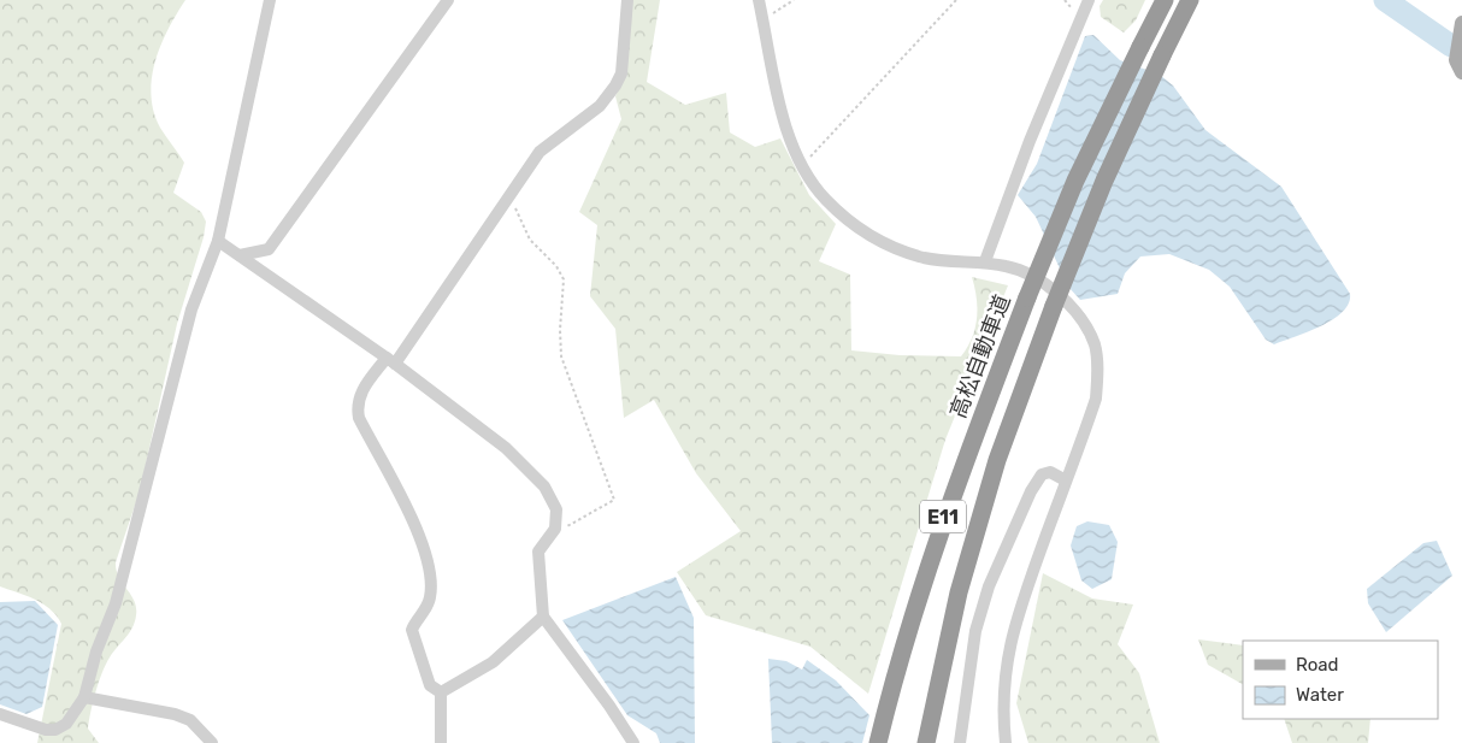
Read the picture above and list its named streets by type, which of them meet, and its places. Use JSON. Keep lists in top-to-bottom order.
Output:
{
  "streets": {
    "highway": ["高松自動車道", "E11"]
  },
  "legend": ["Road", "Water"]
}
